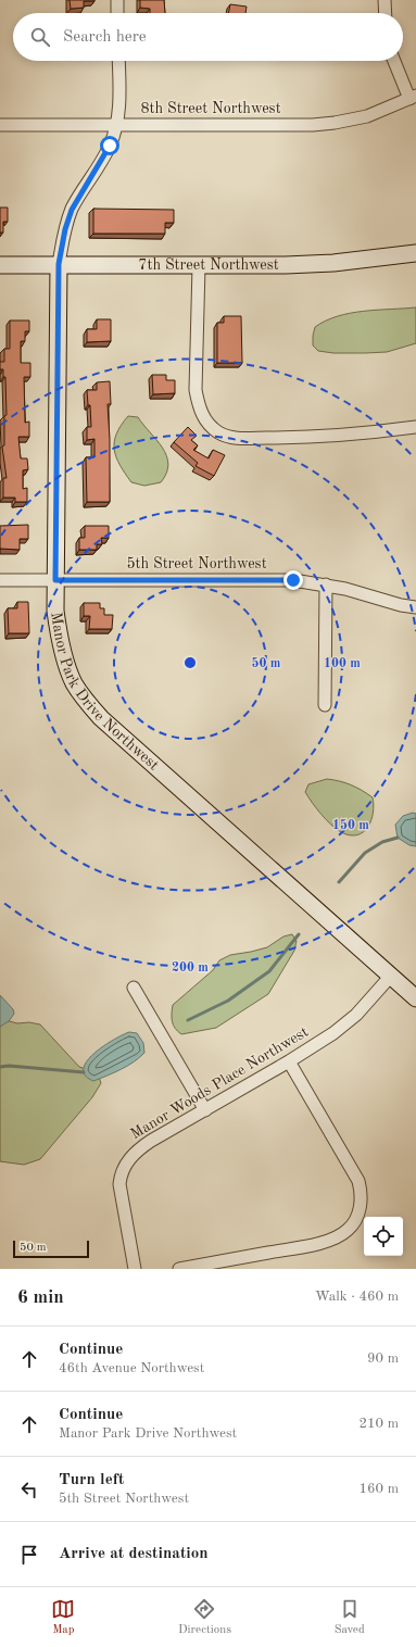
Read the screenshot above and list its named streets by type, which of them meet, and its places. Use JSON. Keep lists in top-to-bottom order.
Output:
{
  "streets": {
    "street": [
      "8th Street Northwest",
      "7th Street Northwest",
      "5th Street Northwest",
      "Manor Park Drive Northwest",
      "Manor Woods Place Northwest"
    ]
  },
  "crossings": [
    ["7th Street Northwest", "Manor Park Drive Northwest"],
    ["5th Street Northwest", "Manor Park Drive Northwest"],
    ["Manor Park Drive Northwest", "Manor Woods Place Northwest"]
  ],
  "scale_bar": "50 m",
  "page": {
    "search": "Search here",
    "scale": "50 m",
    "heading": ["6 min", "Walk · 460 m"],
    "list": [
      ["Continue", "46th Avenue Northwest", "90 m"],
      ["Continue", "Manor Park Drive Northwest", "210 m"],
      ["Turn left", "5th Street Northwest", "160 m"],
      "Arrive at destination"
    ],
    "nav": ["Map", "Directions", "Saved"]
  },
  "rings": [
    "50 m",
    "100 m",
    "150 m",
    "200 m"
  ]
}
